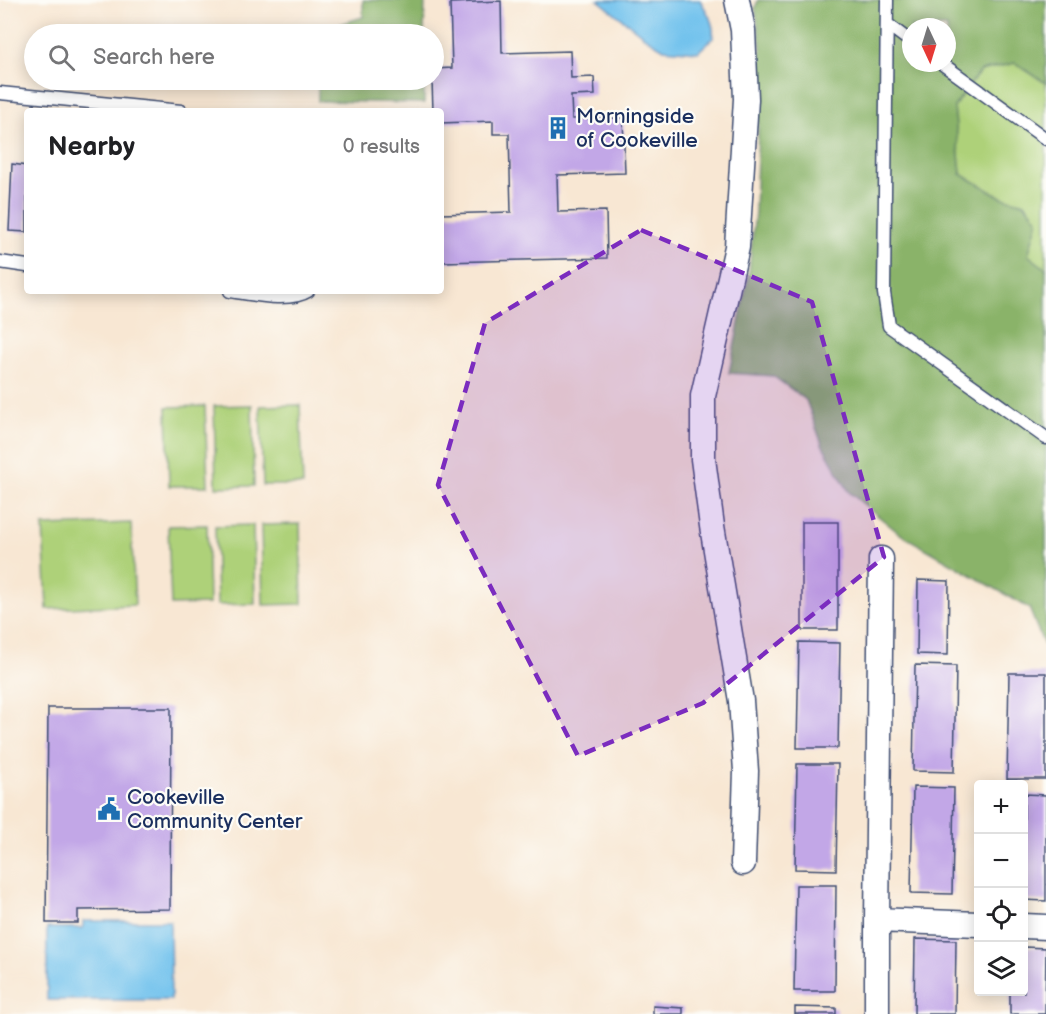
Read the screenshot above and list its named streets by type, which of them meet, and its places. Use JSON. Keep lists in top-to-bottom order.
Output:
{
  "places": {
    "building": ["Morningside of Cookeville"],
    "public building": ["Cookeville Community Center"]
  },
  "north": "bottom",
  "page": {
    "search": "Search here",
    "heading": ["Nearby", "0 results"],
    "map_buttons": ["+", "−"]
  }
}
